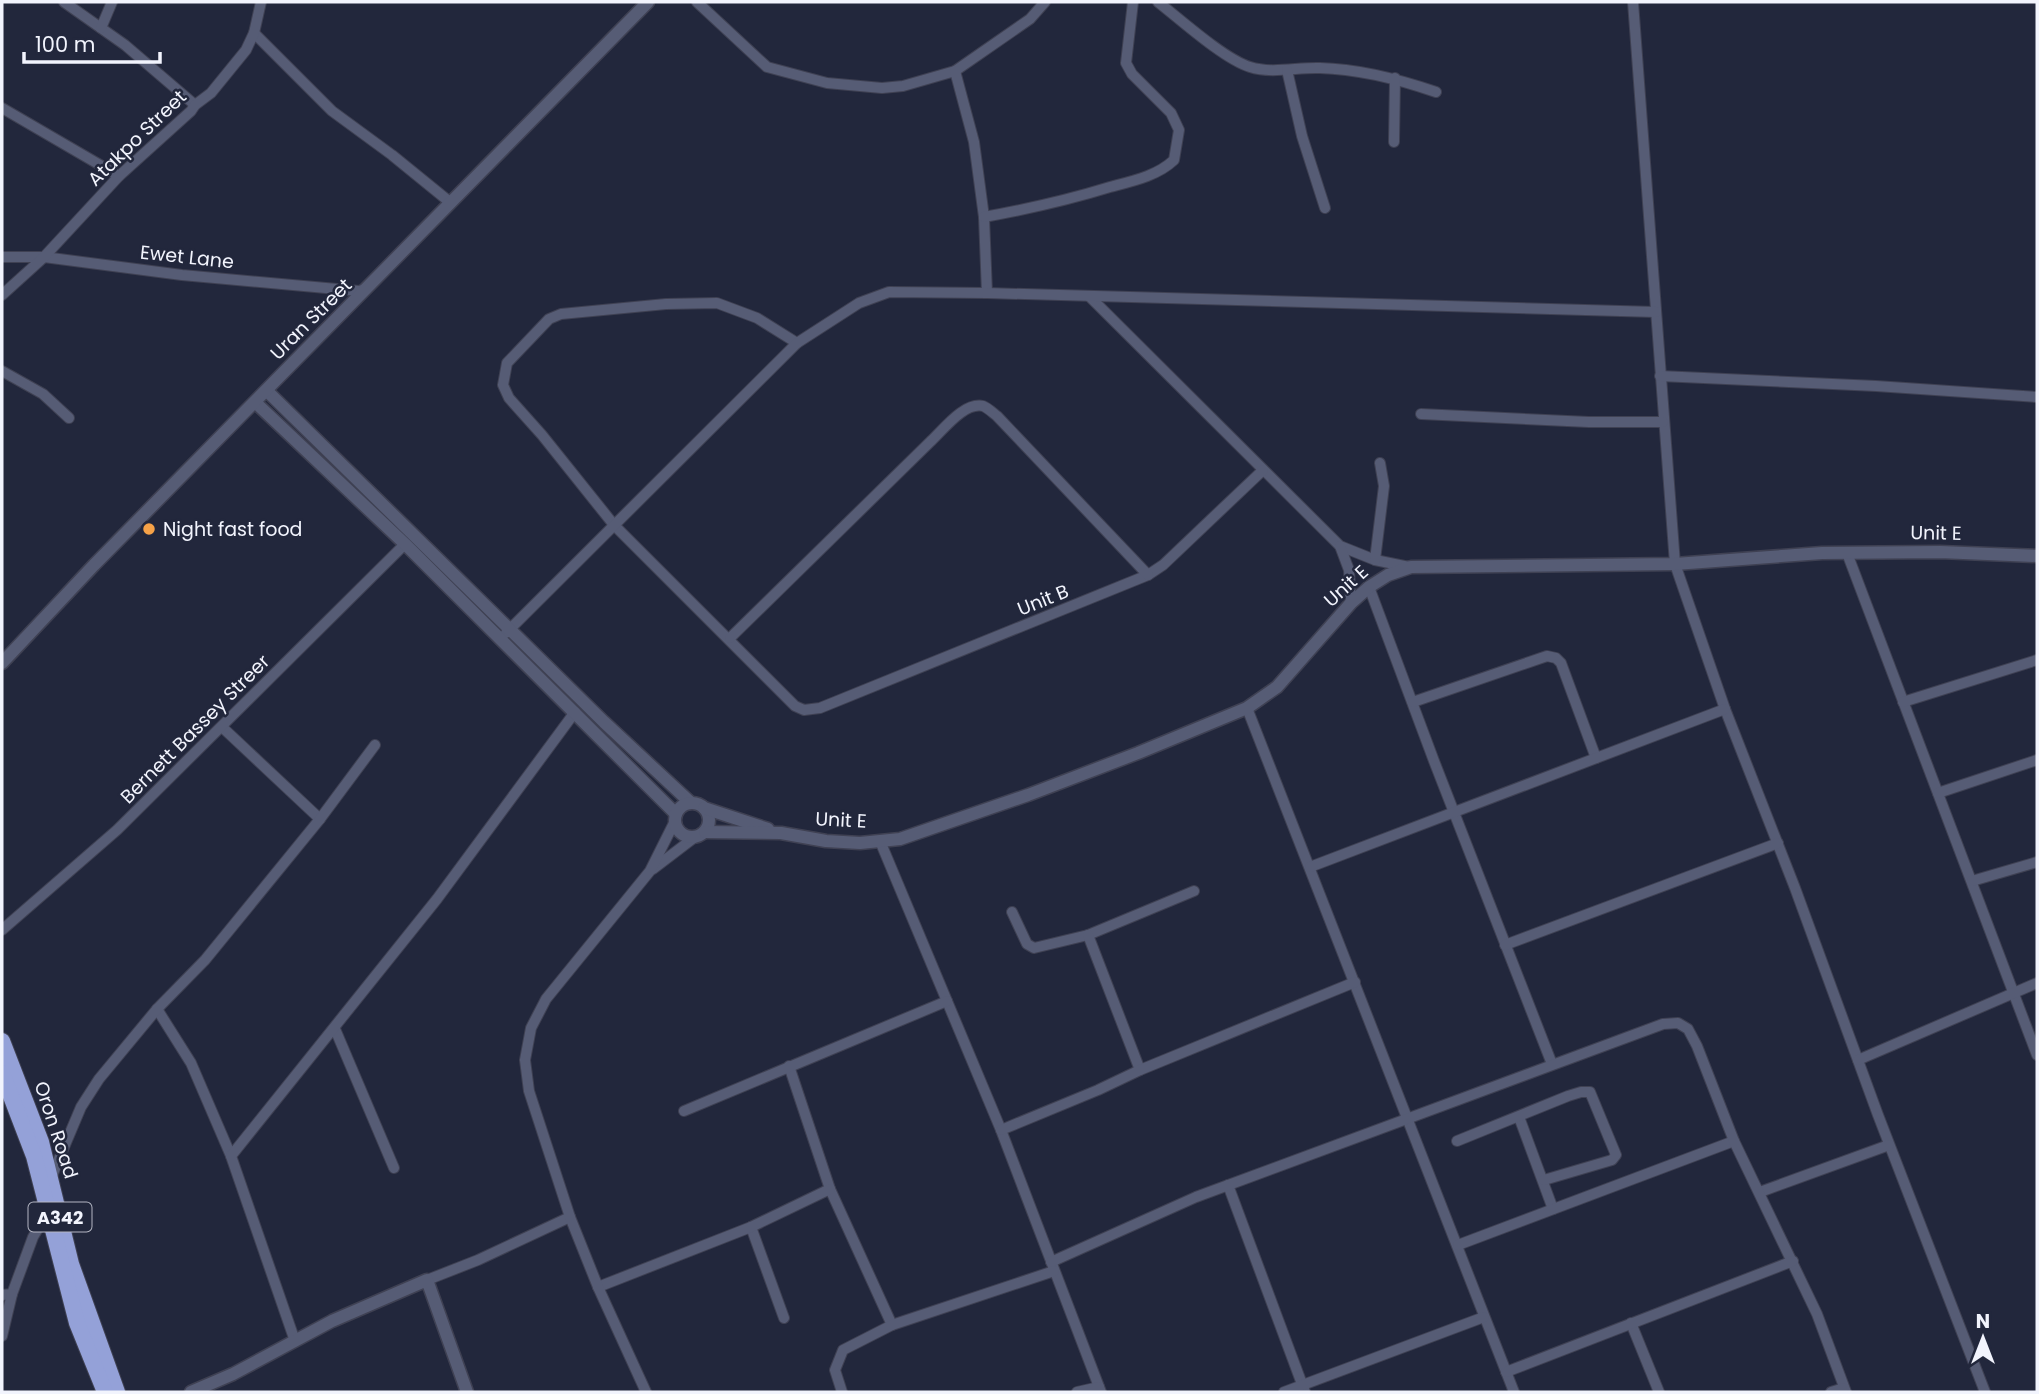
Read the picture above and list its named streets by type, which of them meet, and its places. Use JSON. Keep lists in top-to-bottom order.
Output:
{
  "streets": {
    "highway": ["Oron Road", "A342"],
    "street": [
      "Atakpo Street",
      "Ewet Lane",
      "Uran Street",
      "Unit E",
      "Unit B",
      "Bernett Bassey Streer"
    ]
  },
  "crossings": [
    ["Atakpo Street", "Ewet Lane"],
    ["Ewet Lane", "Uran Street"]
  ],
  "places": ["Night fast food"],
  "scale_bar": "100 m",
  "north": "top"
}
